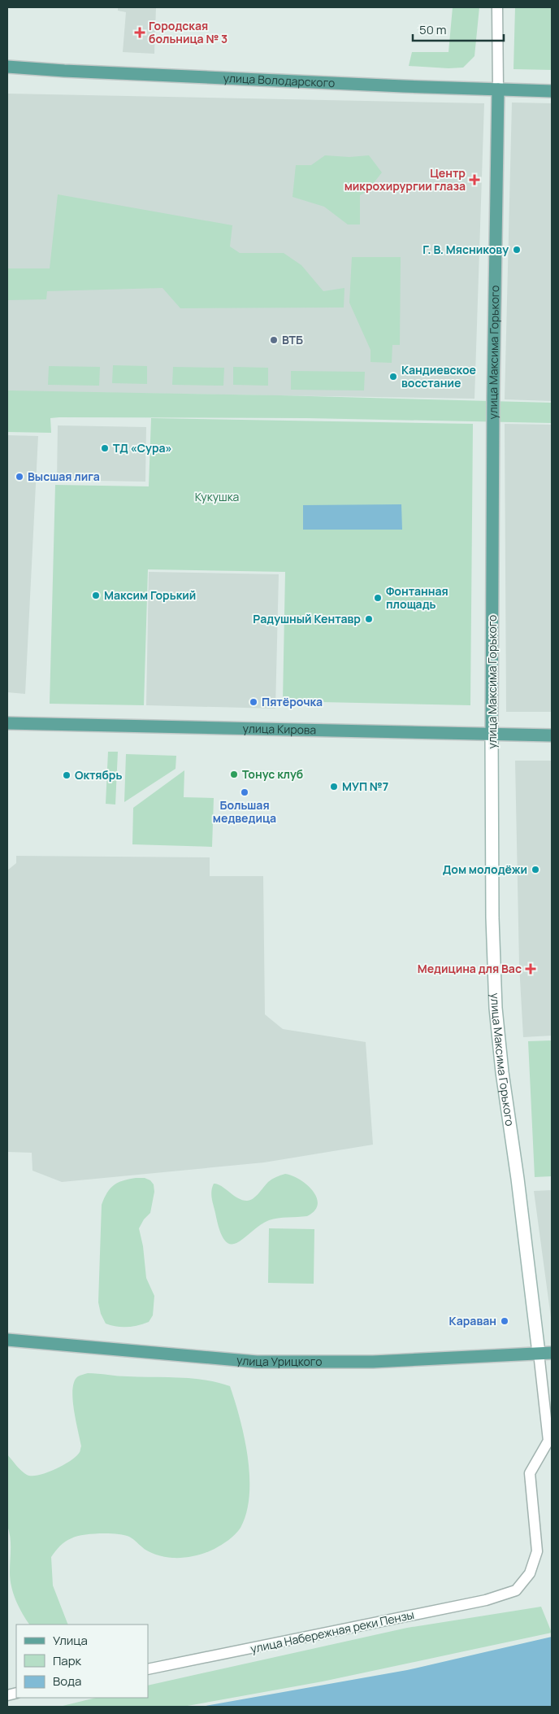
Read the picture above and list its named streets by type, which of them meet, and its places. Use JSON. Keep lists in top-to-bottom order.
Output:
{
  "streets": {
    "main road": [
      "улица Володарского",
      "улица Максима Горького",
      "улица Кирова",
      "улица Урицкого"
    ],
    "street": ["улица Набережная реки Пензы"]
  },
  "crossings": [
    ["улица Володарского", "улица Максима Горького"],
    ["улица Максима Горького", "улица Кирова"],
    ["улица Максима Горького", "улица Урицкого"],
    ["улица Максима Горького", "улица Набережная реки Пензы"],
    ["улица Урицкого", "улица Набережная реки Пензы"]
  ],
  "parks": ["Кукушка"],
  "places": {
    "health": ["Городская больница № 3", "Центр микрохирургии глаза", "Медицина для Вас"],
    "other": [
      "Г. В. Мясникову",
      "ВТБ",
      "Кандиевское восстание",
      "ТД «Сура»",
      "Высшая лига",
      "Максим Горький",
      "Фонтанная площадь",
      "Радушный Кентавр",
      "Пятёрочка",
      "Тонус клуб",
      "Октябрь",
      "МУП №7",
      "Большая медведица",
      "Дом молодёжи",
      "Караван"
    ]
  },
  "legend": ["Улица", "Парк", "Вода"],
  "scale_bar": "50 m"
}
